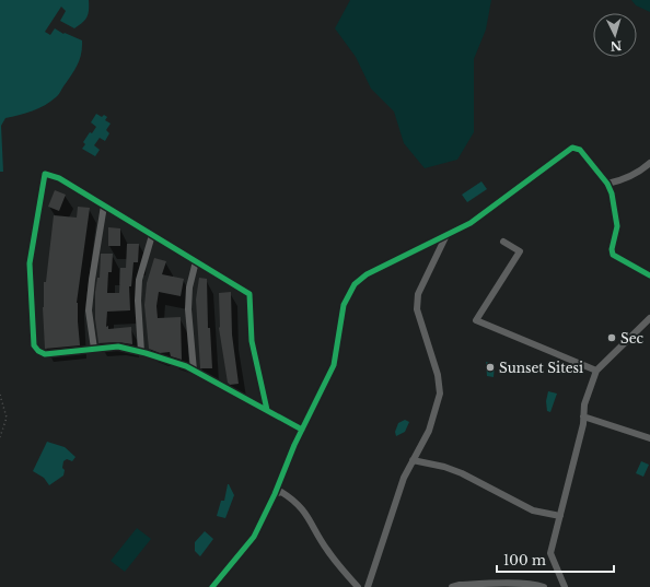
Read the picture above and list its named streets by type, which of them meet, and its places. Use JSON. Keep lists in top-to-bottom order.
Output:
{
  "places": ["Sec", "Sunset Sitesi"],
  "scale_bar": "100 m",
  "north": "bottom"
}
